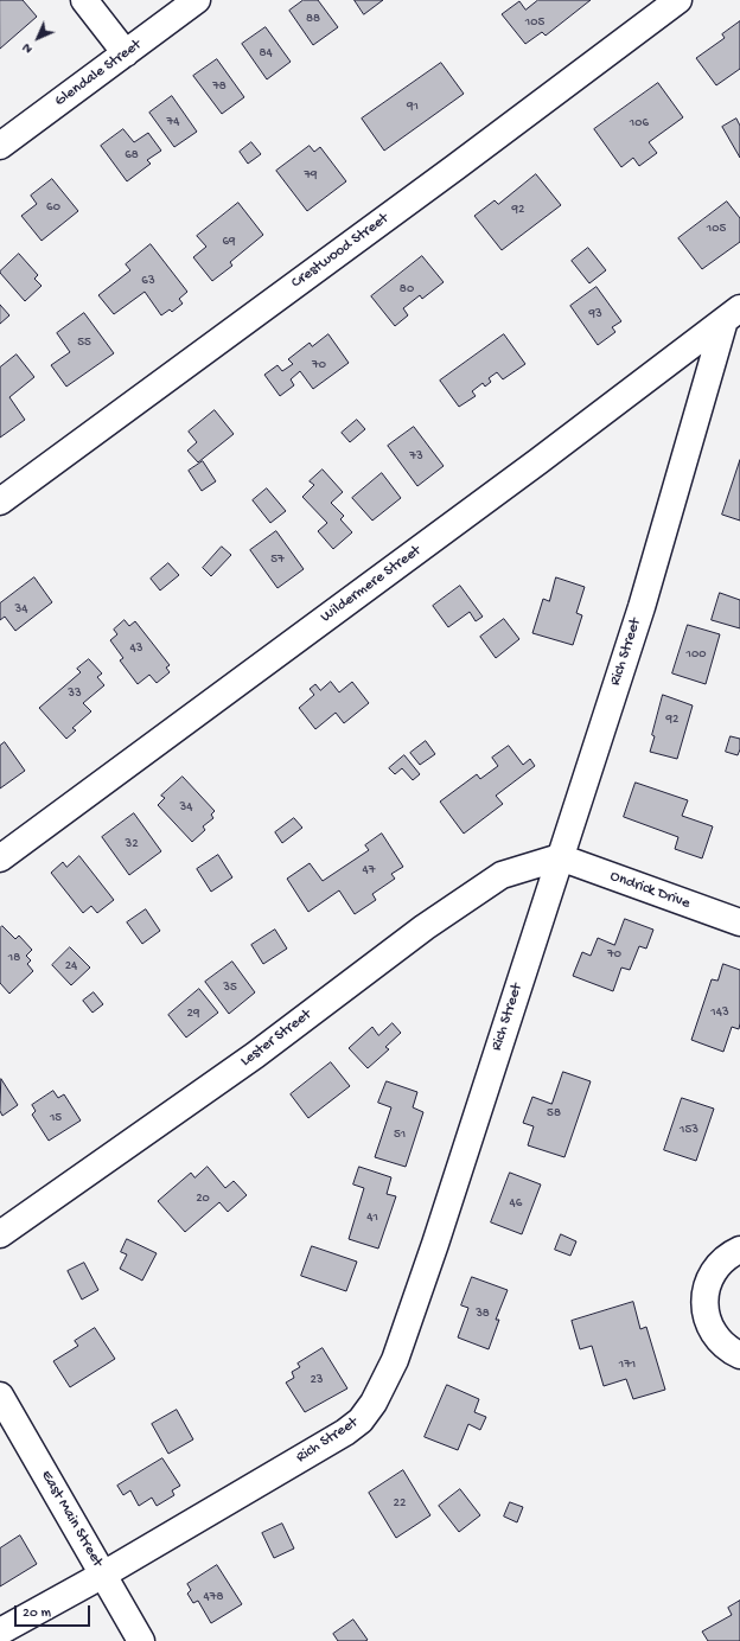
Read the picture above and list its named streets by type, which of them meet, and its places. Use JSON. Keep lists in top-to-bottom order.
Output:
{
  "streets": {
    "street": [
      "Glendale Street",
      "Crestwood Street",
      "Wildermere Street",
      "Rich Street",
      "Ondrick Drive",
      "Lester Street",
      "East Main Street"
    ]
  },
  "crossings": [
    ["Wildermere Street", "Rich Street"],
    ["Rich Street", "Ondrick Drive"],
    ["Rich Street", "Lester Street"],
    ["Rich Street", "East Main Street"],
    ["Ondrick Drive", "Lester Street"]
  ],
  "house_numbers": [
    "88",
    "105",
    "84",
    "78",
    "91",
    "74",
    "106",
    "68",
    "79",
    "60",
    "92",
    "105",
    "69",
    "63",
    "80",
    "93",
    "55",
    "70",
    "73",
    "57",
    "34",
    "43",
    "100",
    "33",
    "92",
    "34",
    "32",
    "47",
    "70",
    "18",
    "24",
    "35",
    "143",
    "29",
    "58",
    "15",
    "153",
    "51",
    "20",
    "46",
    "41",
    "38",
    "171",
    "23",
    "22",
    "478"
  ],
  "scale_bar": "20 m",
  "north": "bottom left"
}
